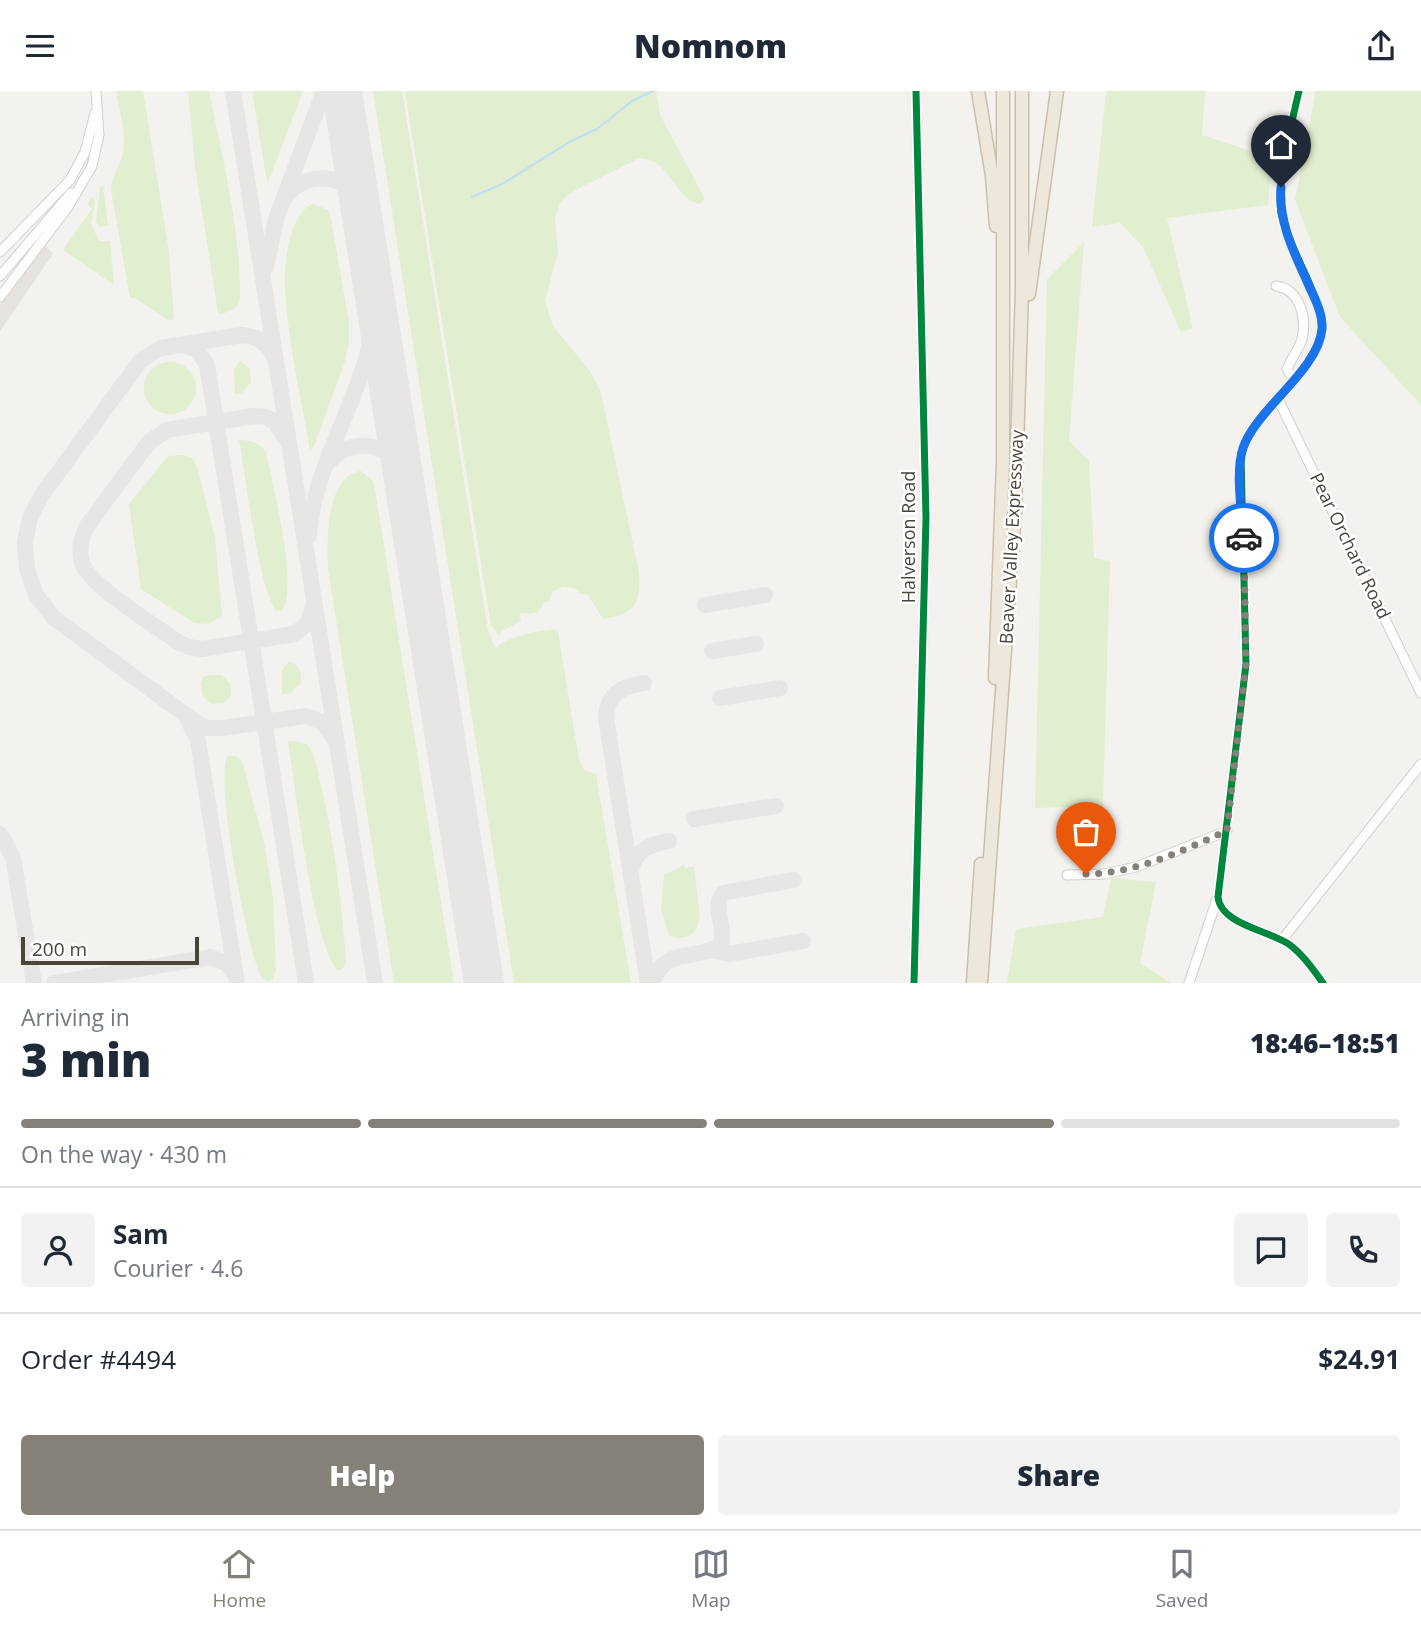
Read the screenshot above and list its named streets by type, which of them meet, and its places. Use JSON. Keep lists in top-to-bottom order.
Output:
{
  "streets": {
    "highway": ["Beaver Valley Expressway"],
    "street": ["Halverson Road", "Pear Orchard Road"]
  },
  "scale_bar": "200 m",
  "page": {
    "header": "Nomnom",
    "scale": "200 m",
    "heading": ["3 min", "Arriving in", "18:46–18:51"],
    "panel": [
      "Sam",
      "Courier · 4.6",
      "Order #4494",
      "$24.91"
    ],
    "bar": "On the way · 430 m",
    "buttons": ["Help", "Share"],
    "tabs": ["Home", "Map", "Saved"]
  }
}
